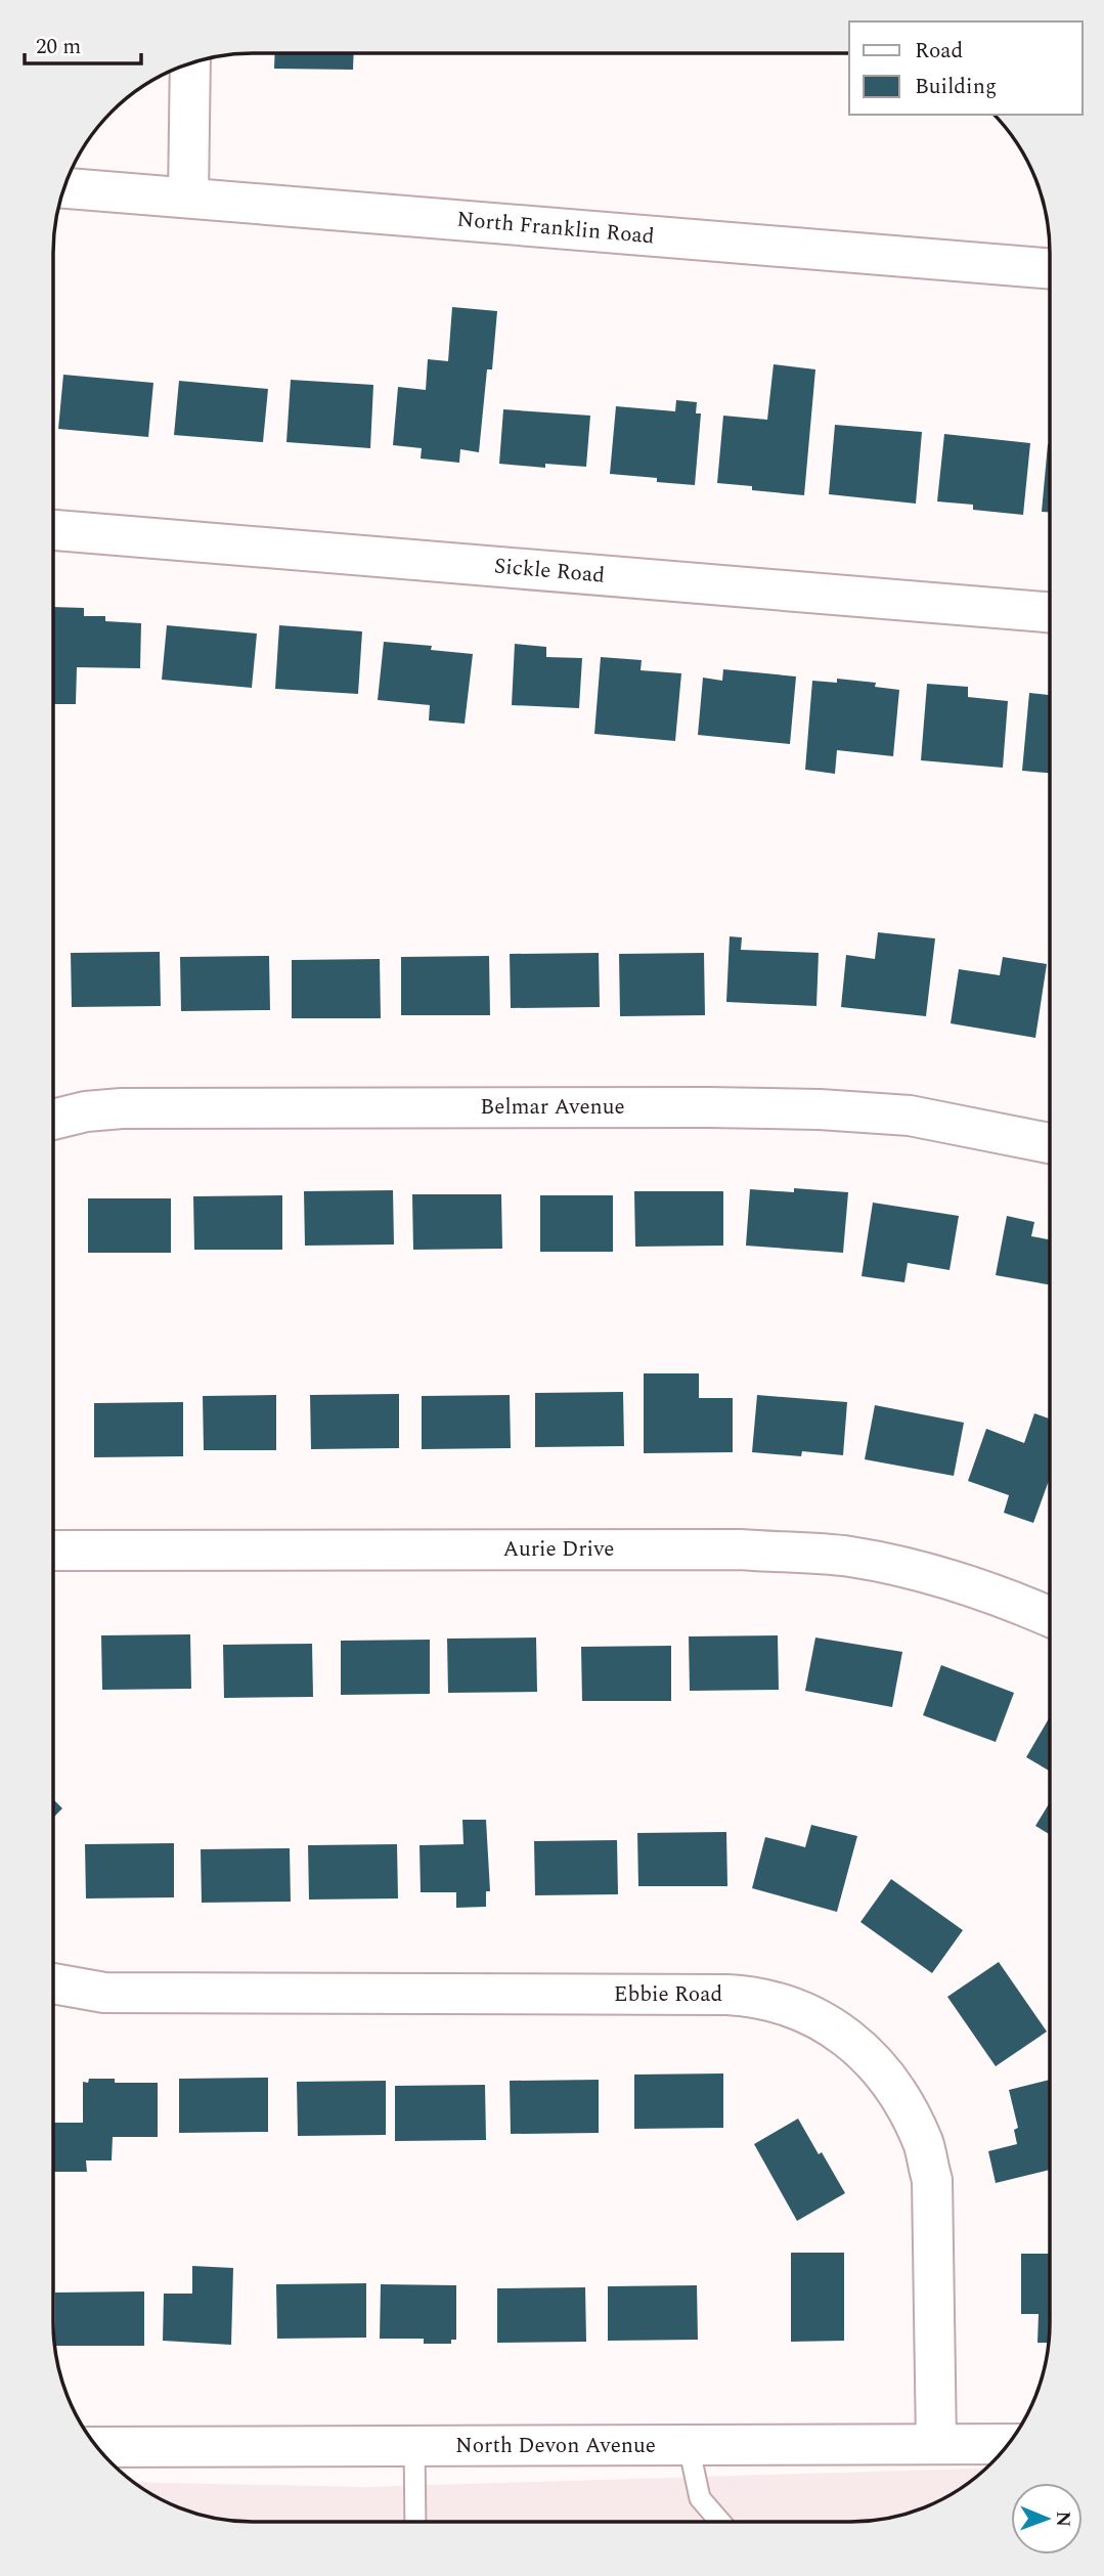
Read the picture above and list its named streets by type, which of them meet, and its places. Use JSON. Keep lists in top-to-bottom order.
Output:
{
  "streets": {
    "street": [
      "North Franklin Road",
      "Sickle Road",
      "Belmar Avenue",
      "Aurie Drive",
      "Ebbie Road",
      "North Devon Avenue"
    ]
  },
  "crossings": [
    ["Ebbie Road", "North Devon Avenue"]
  ],
  "legend": ["Road", "Building"],
  "scale_bar": "20 m",
  "north": "right"
}
